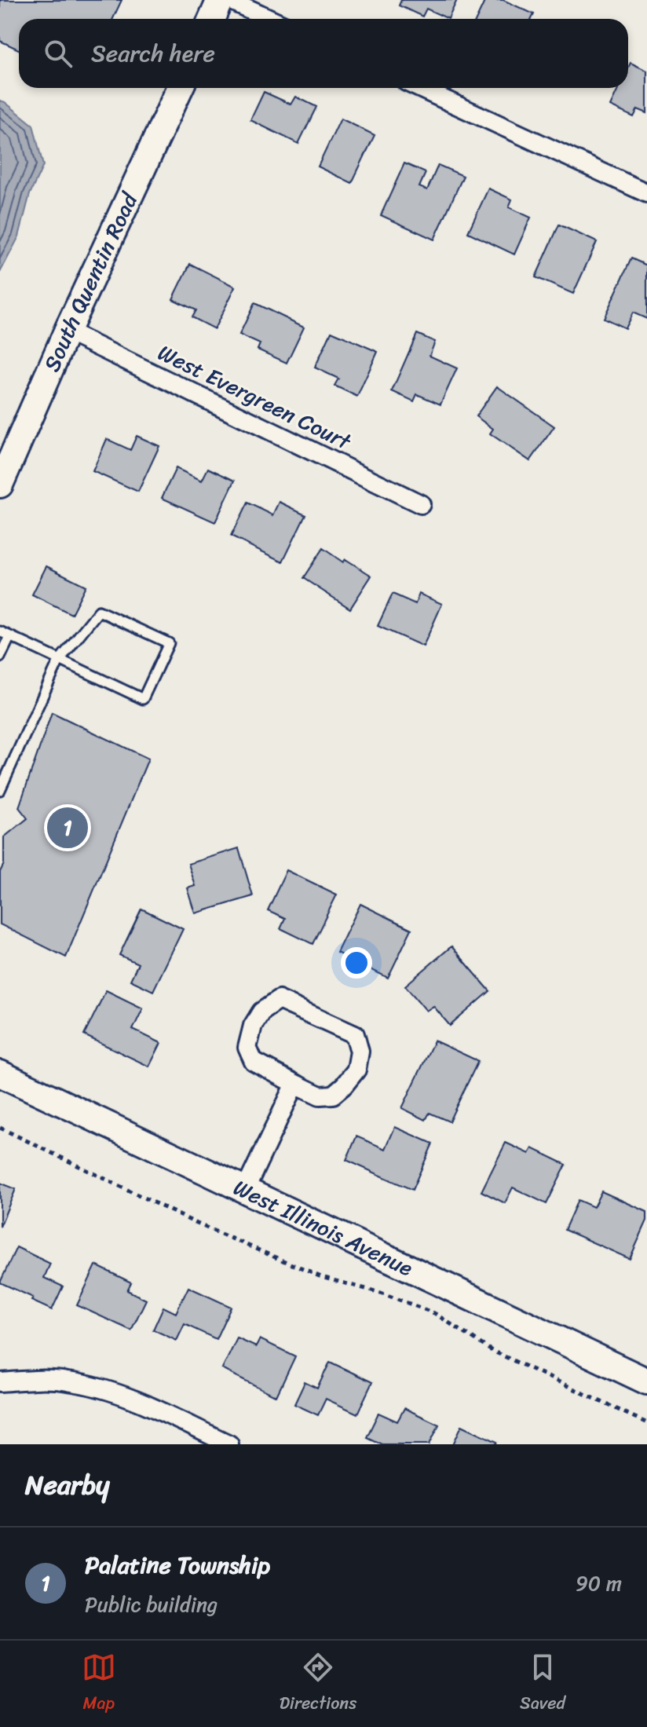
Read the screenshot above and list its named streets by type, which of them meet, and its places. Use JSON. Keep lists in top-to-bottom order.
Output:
{
  "streets": {
    "main road": ["South Quentin Road", "West Illinois Avenue"],
    "street": ["West Evergreen Court"]
  },
  "crossings": [
    ["South Quentin Road", "West Evergreen Court"]
  ],
  "page": {
    "search": "Search here",
    "pins": "1",
    "heading": "Nearby",
    "list": [
      {
        "mark": "1",
        "name": "Palatine Township",
        "note": "Public building",
        "value": "90 m"
      }
    ],
    "nav": ["Map", "Directions", "Saved"]
  }
}
